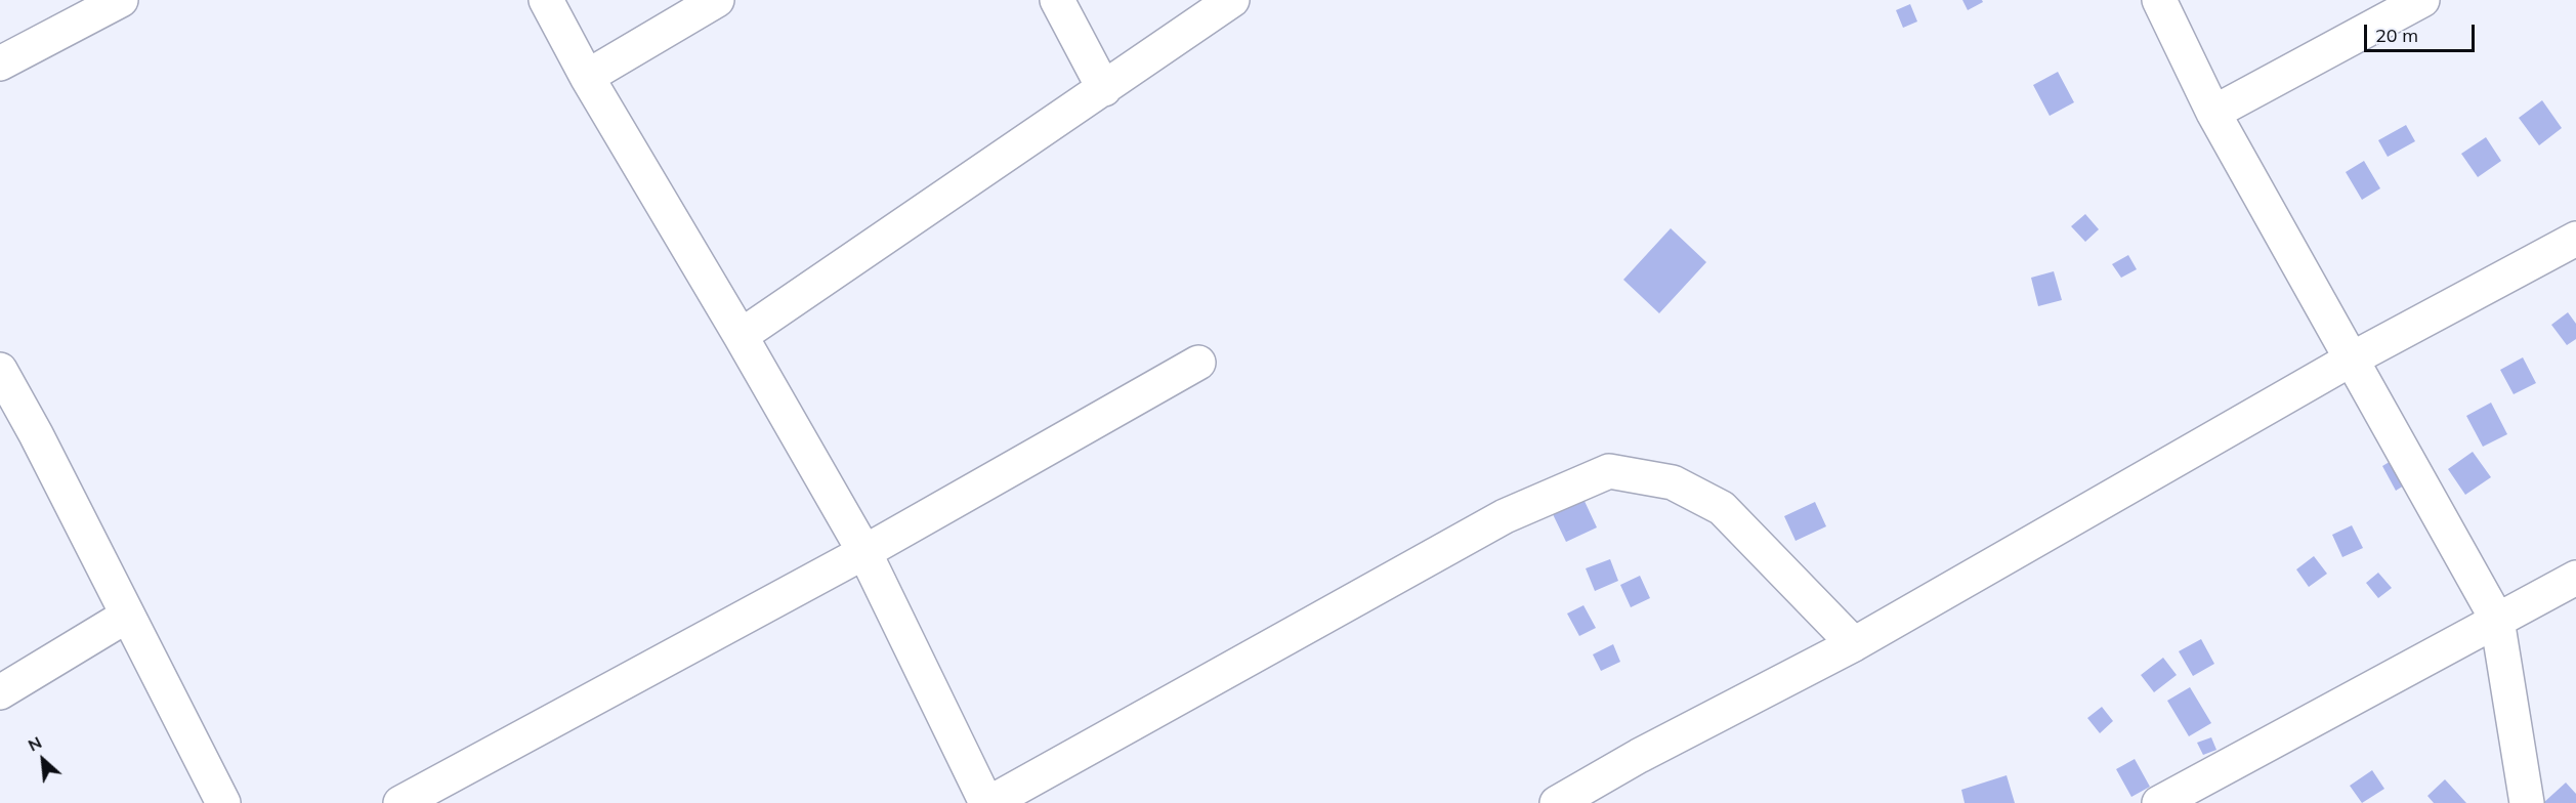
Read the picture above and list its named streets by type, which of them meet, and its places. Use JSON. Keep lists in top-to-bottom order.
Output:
{
  "scale_bar": "20 m",
  "north": "top left"
}
